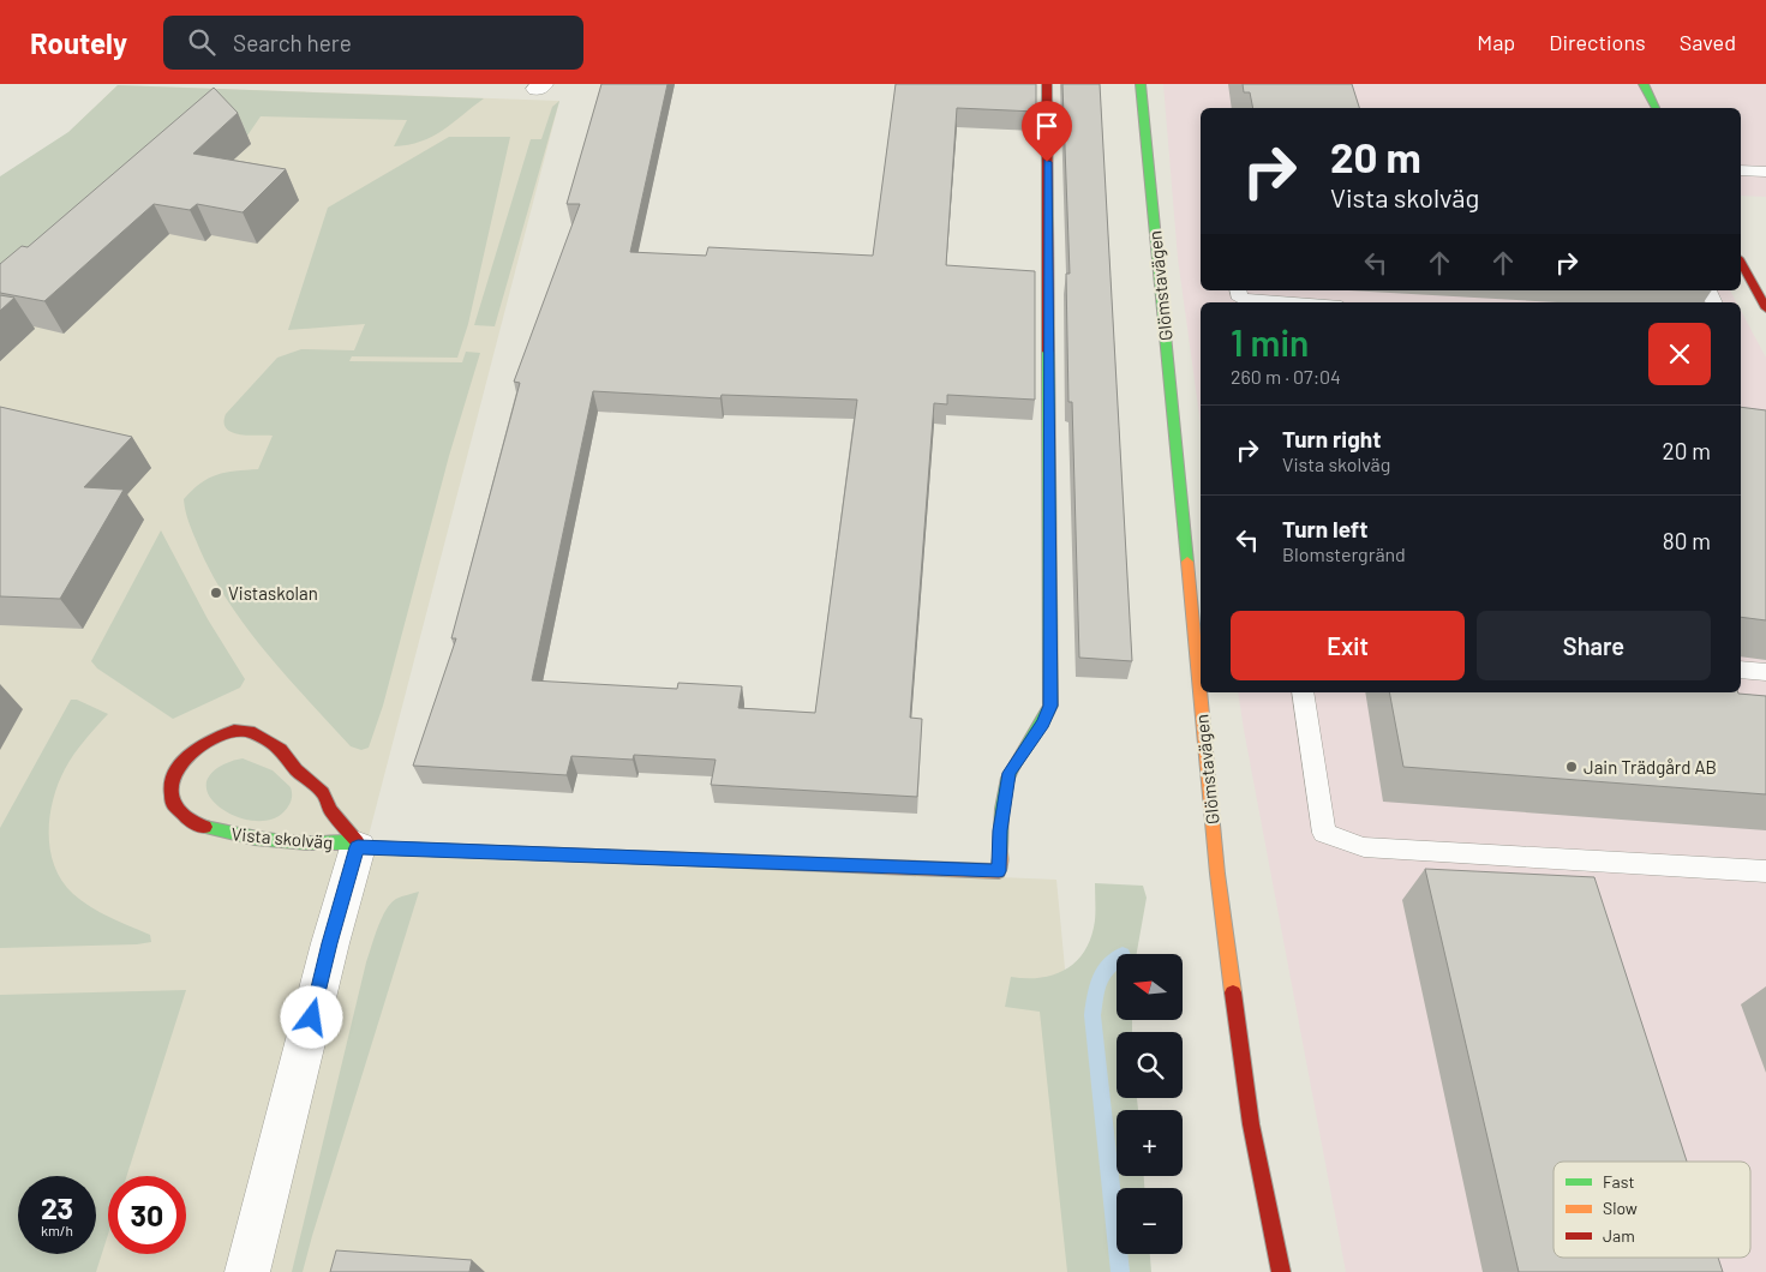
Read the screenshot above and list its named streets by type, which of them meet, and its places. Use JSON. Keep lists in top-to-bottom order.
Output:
{
  "streets": {
    "street": ["Glömstavägen", "Vista skolväg"]
  },
  "places": ["Vistaskolan", "Jain Trädgård AB"],
  "legend": ["Fast", "Slow", "Jam"],
  "north": "left",
  "page": {
    "header": "Routely",
    "search": "Search here",
    "nav": ["Map", "Directions", "Saved"],
    "turn": ["20 m", "Vista skolväg"],
    "heading": ["1 min", "260 m · 07:04"],
    "list": [
      {
        "name": "Turn right",
        "note": "Vista skolväg",
        "value": "20 m"
      },
      {
        "name": "Turn left",
        "note": "Blomstergränd",
        "value": "80 m"
      }
    ],
    "buttons": ["Exit", "Share"],
    "map_buttons": ["+", "−"],
    "speed": "23 km/h",
    "limit": "30"
  }
}
